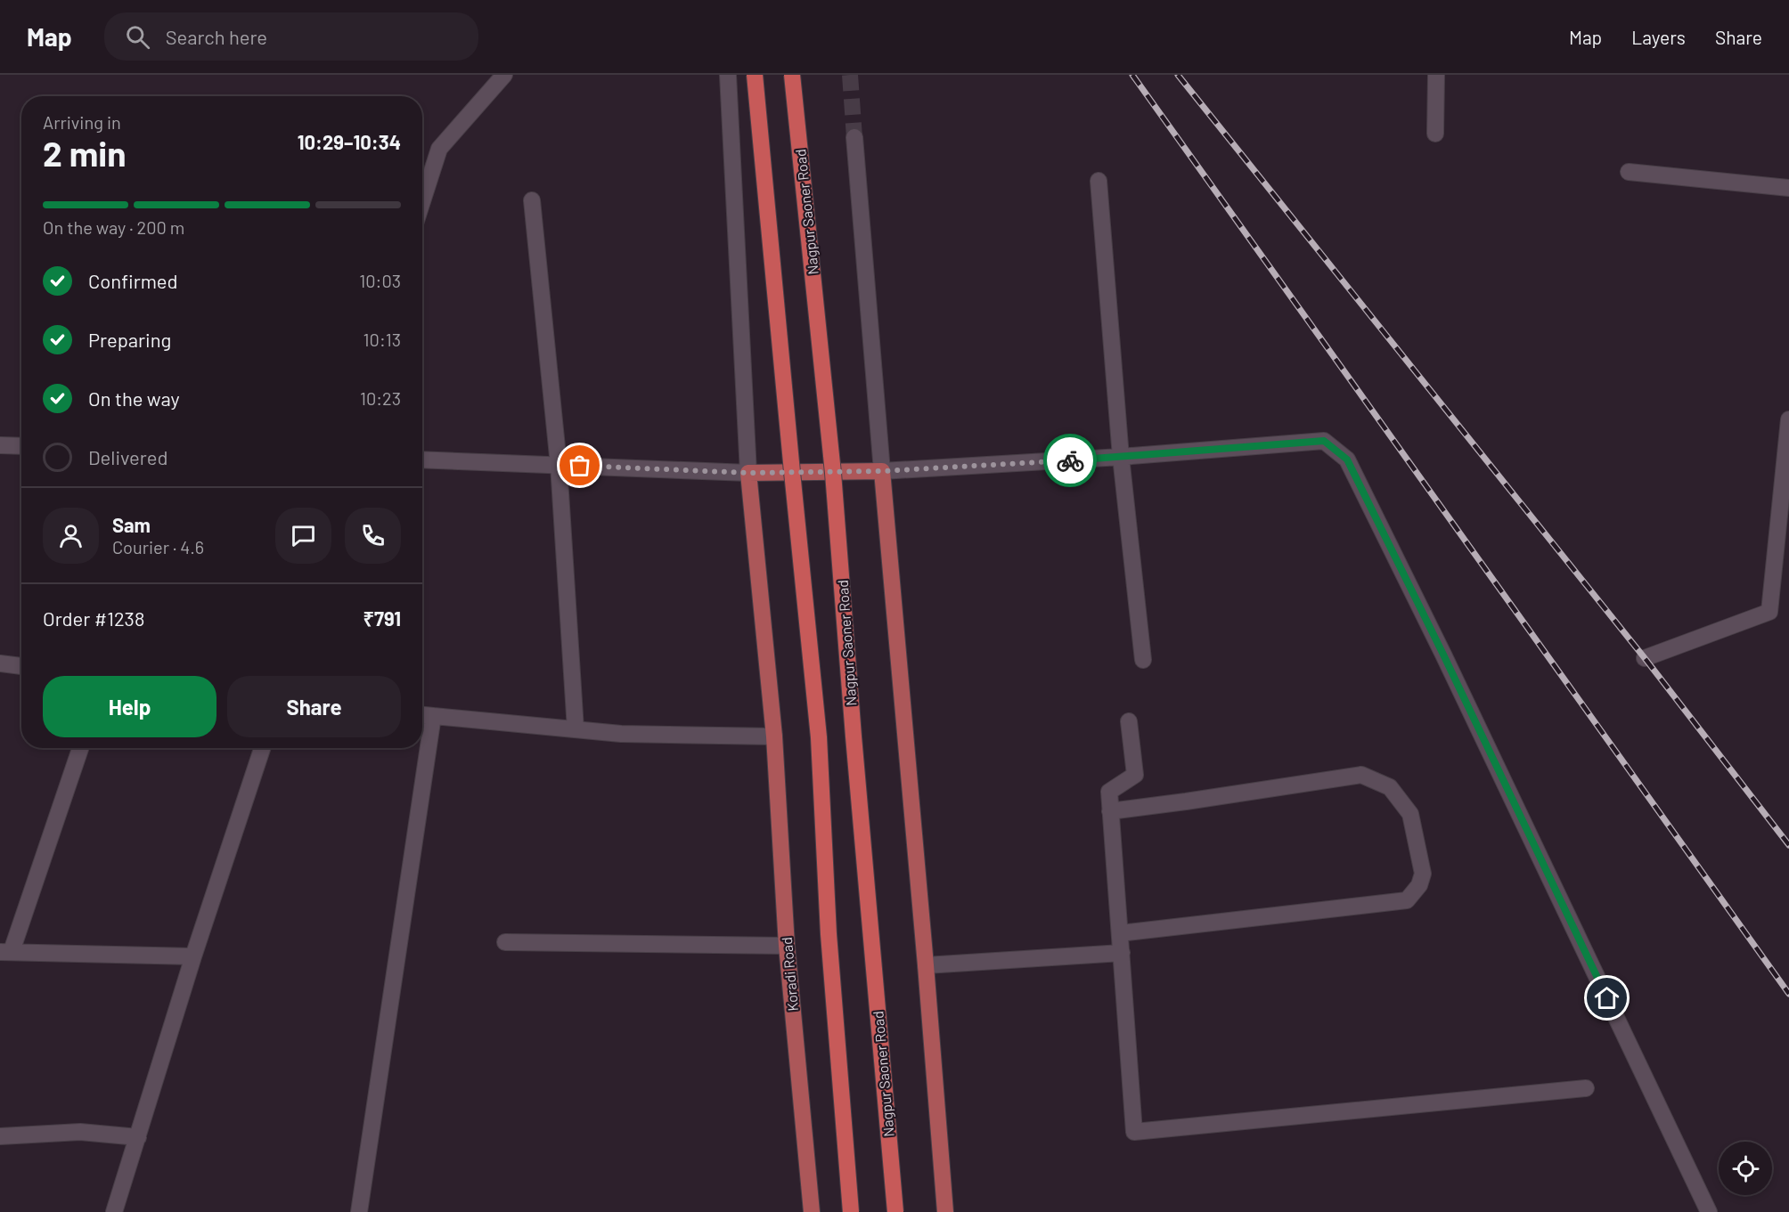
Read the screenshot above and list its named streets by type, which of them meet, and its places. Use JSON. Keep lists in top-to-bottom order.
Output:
{
  "streets": {
    "highway": ["Nagpur Saoner Road"],
    "main road": ["Koradi Road"]
  },
  "page": {
    "header": "Map",
    "search": "Search here",
    "nav": ["Map", "Layers", "Share"],
    "heading": ["2 min", "Arriving in", "10:29–10:34"],
    "panel": [
      "Sam",
      "Courier · 4.6",
      "Order #1238",
      "₹791"
    ],
    "bar": "On the way · 200 m",
    "list": [
      ["Confirmed", "10:03"],
      ["Preparing", "10:13"],
      ["On the way", "10:23"],
      "Delivered"
    ],
    "buttons": ["Help", "Share"]
  }
}
